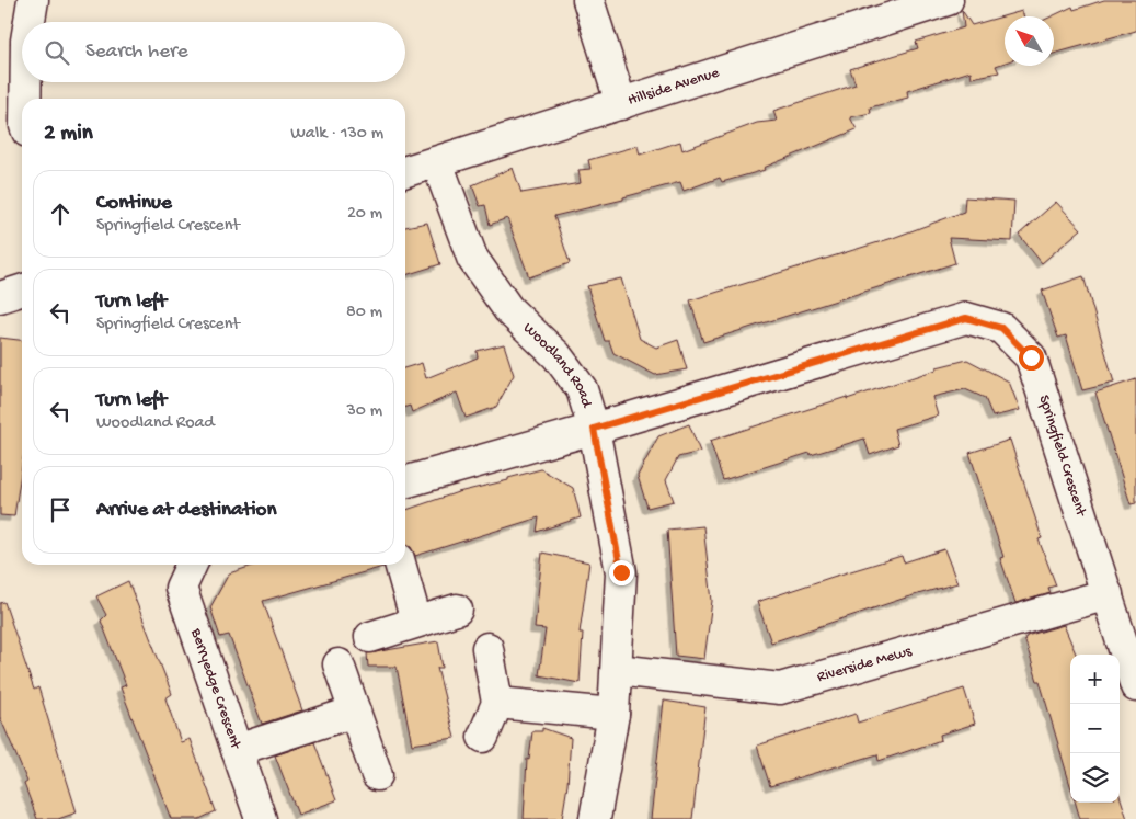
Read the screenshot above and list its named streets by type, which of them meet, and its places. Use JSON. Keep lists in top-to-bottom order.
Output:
{
  "streets": {
    "street": [
      "Hillside Avenue",
      "Woodland Road",
      "Springfield Crescent",
      "Riverside Mews",
      "Berryedge Crescent"
    ]
  },
  "crossings": [
    ["Hillside Avenue", "Woodland Road"],
    ["Woodland Road", "Springfield Crescent"],
    ["Woodland Road", "Riverside Mews"],
    ["Springfield Crescent", "Riverside Mews"]
  ],
  "north": "top left",
  "page": {
    "search": "Search here",
    "heading": ["2 min", "Walk · 130 m"],
    "list": [
      ["Continue", "Springfield Crescent", "20 m"],
      ["Turn left", "Springfield Crescent", "80 m"],
      ["Turn left", "Woodland Road", "30 m"],
      "Arrive at destination"
    ],
    "map_buttons": ["+", "−"]
  }
}
